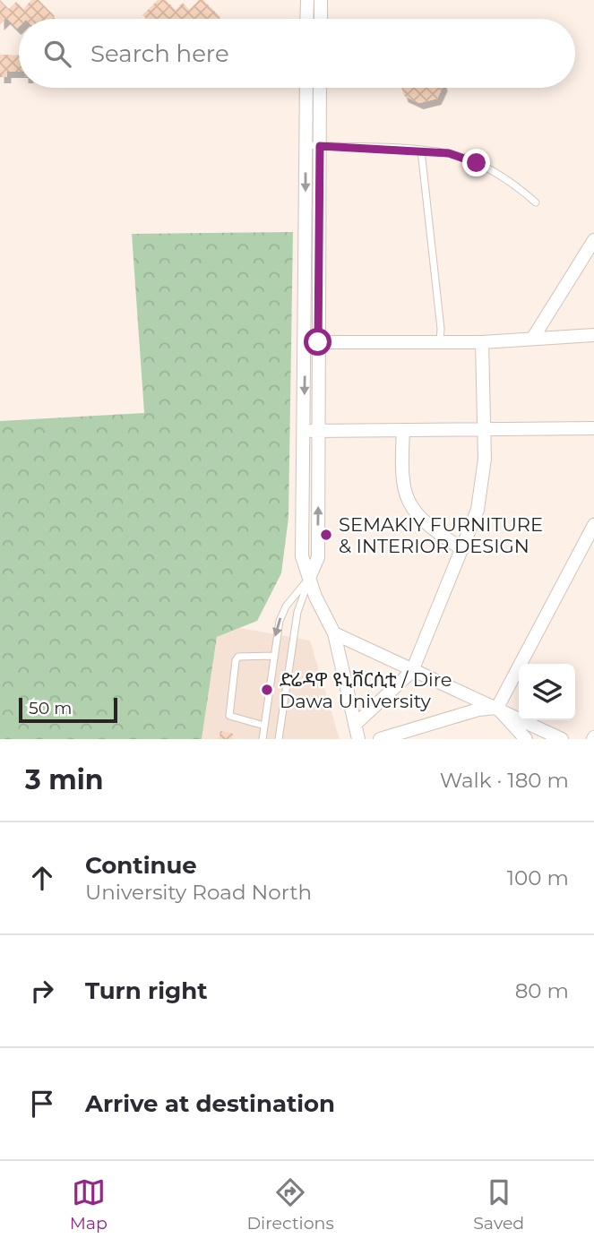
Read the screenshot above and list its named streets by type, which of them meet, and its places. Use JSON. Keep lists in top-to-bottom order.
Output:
{
  "places": ["SEMAKIY FURNITURE & INTERIOR DESIGN", "ድሬዳዋ ዩኒቨርሲቲ / Dire Dawa University"],
  "scale_bar": "50 m",
  "page": {
    "search": "Search here",
    "scale": "50 m",
    "heading": ["3 min", "Walk · 180 m"],
    "list": [
      ["Continue", "University Road North", "100 m"],
      ["Turn right", "80 m"],
      "Arrive at destination"
    ],
    "nav": ["Map", "Directions", "Saved"]
  }
}
